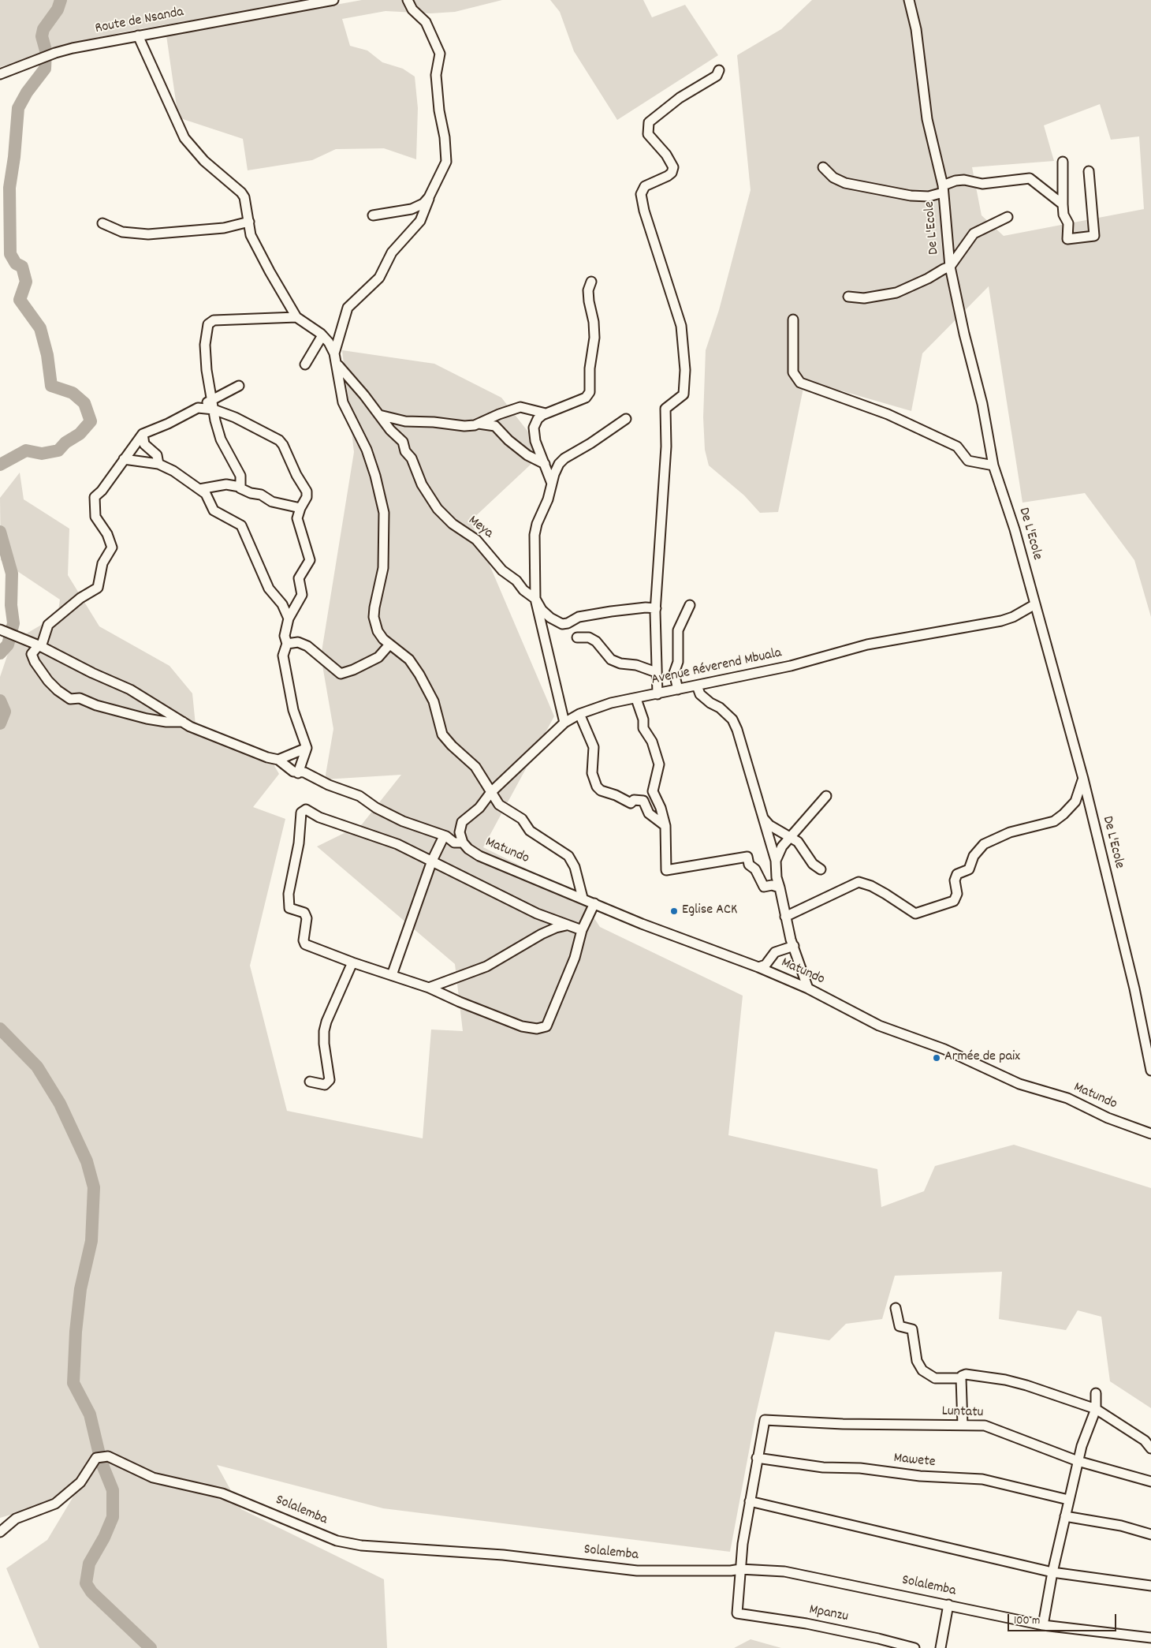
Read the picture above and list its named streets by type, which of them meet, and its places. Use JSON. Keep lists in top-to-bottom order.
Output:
{
  "streets": {
    "street": [
      "Route de Nsanda",
      "De L'Ecole",
      "Meya",
      "Avenue Réverend Mbuala",
      "Matundo",
      "Luntatu",
      "Mawete",
      "Solalemba",
      "Mpanzu"
    ]
  },
  "crossings": [
    ["De L'Ecole", "Avenue Réverend Mbuala"],
    ["Avenue Réverend Mbuala", "Matundo"],
    ["Luntatu", "Mawete"],
    ["Solalemba", "Mpanzu"]
  ],
  "places": ["Eglise ACK", "Armée de paix"],
  "scale_bar": "100 m"
}
